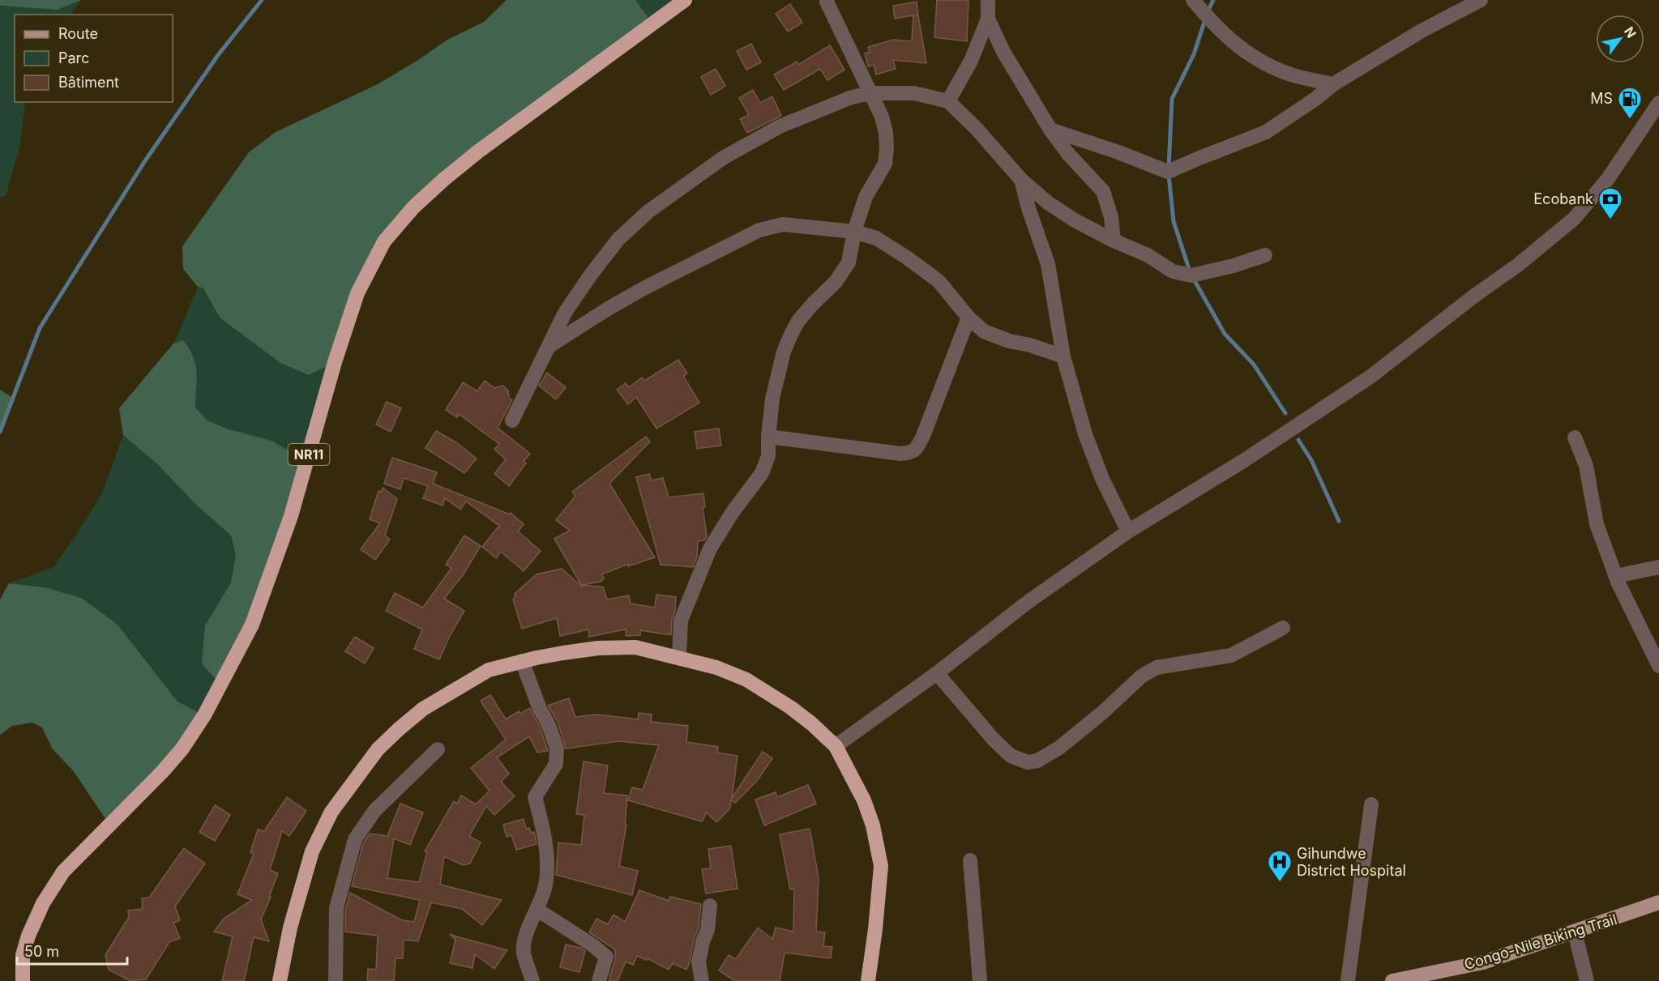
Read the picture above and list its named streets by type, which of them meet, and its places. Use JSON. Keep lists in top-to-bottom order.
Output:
{
  "streets": {
    "highway": ["NR11"],
    "main road": ["Congo-Nile Biking Trail"]
  },
  "places": {
    "fuel station": ["MS"],
    "bank": ["Ecobank"],
    "hospital": ["Gihundwe District Hospital"]
  },
  "legend": ["Route", "Parc", "Bâtiment"],
  "scale_bar": "50 m",
  "north": "top right"
}
